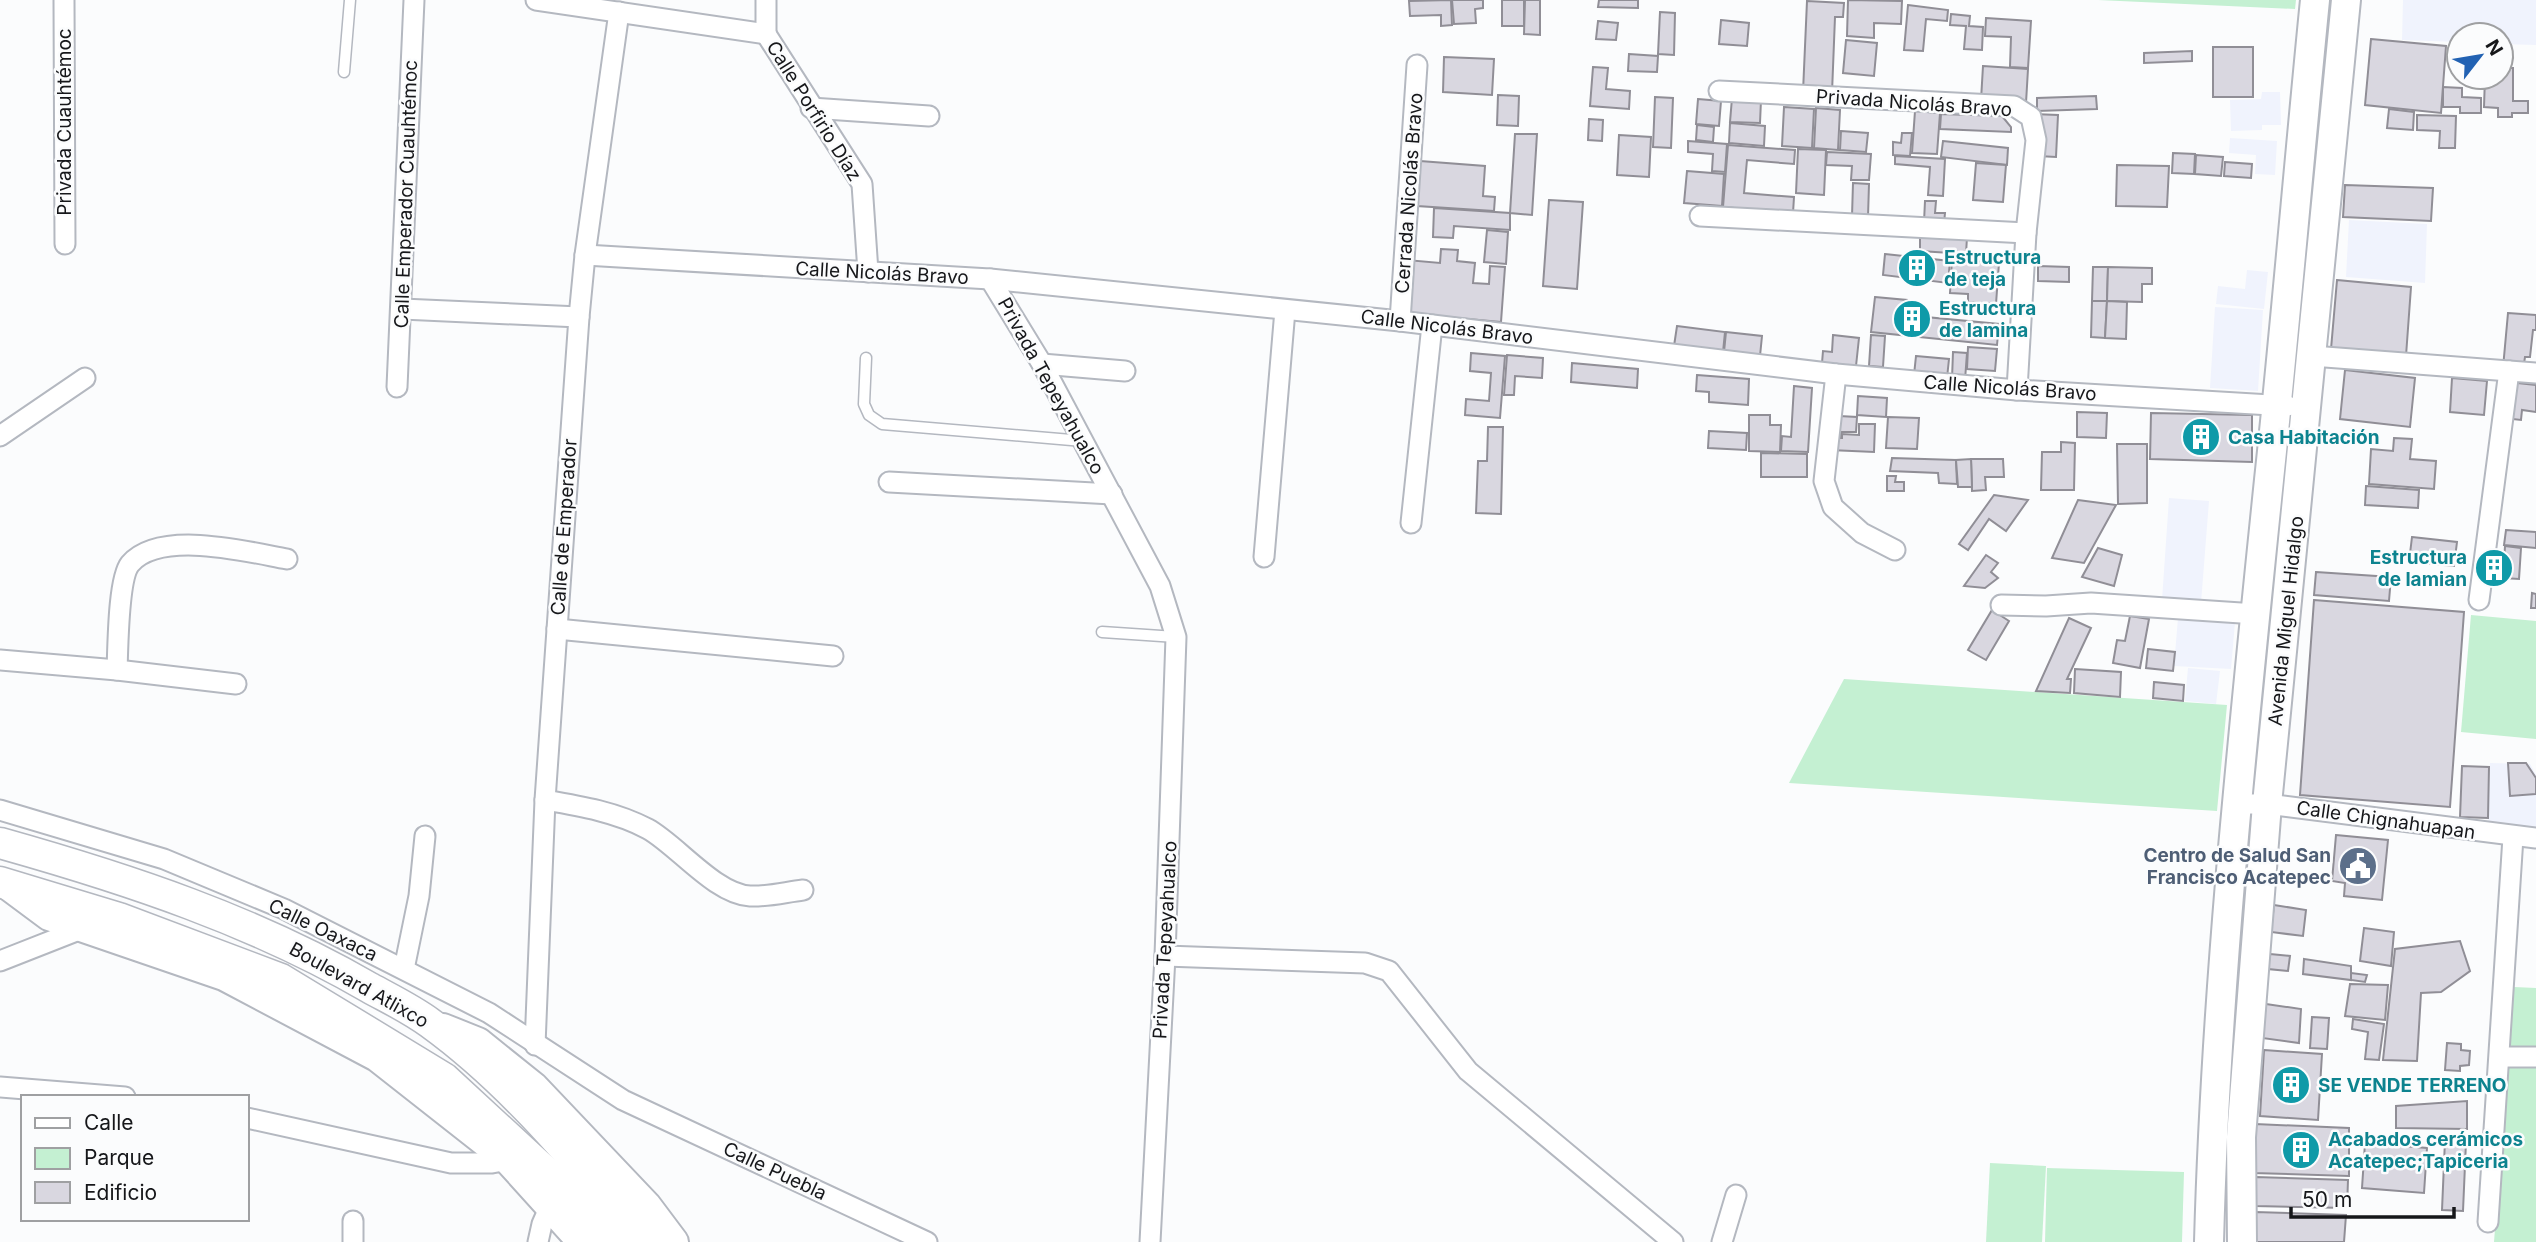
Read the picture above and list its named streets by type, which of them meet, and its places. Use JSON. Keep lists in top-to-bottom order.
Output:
{
  "streets": {
    "main road": ["Avenida Miguel Hidalgo", "Boulevard Atlixco"],
    "street": [
      "Privada Nicolás Bravo",
      "Calle Porfirio Díaz",
      "Privada Cuauhtémoc",
      "Cerrada Nicolás Bravo",
      "Calle Emperador Cuauhtémoc",
      "Calle Nicolás Bravo",
      "Privada Tepeyahualco",
      "Calle de Emperador",
      "Calle Chignahuapan",
      "Calle Oaxaca",
      "Calle Puebla"
    ]
  },
  "crossings": [
    ["Privada Nicolás Bravo", "Calle Nicolás Bravo"],
    ["Calle Porfirio Díaz", "Calle Nicolás Bravo"],
    ["Cerrada Nicolás Bravo", "Calle Nicolás Bravo"],
    ["Calle Nicolás Bravo", "Privada Tepeyahualco"],
    ["Calle Nicolás Bravo", "Calle de Emperador"],
    ["Calle Nicolás Bravo", "Avenida Miguel Hidalgo"],
    ["Calle de Emperador", "Calle Oaxaca"],
    ["Avenida Miguel Hidalgo", "Calle Chignahuapan"],
    ["Calle Oaxaca", "Calle Puebla"]
  ],
  "places": {
    "building": [
      "Estructura de teja",
      "Estructura de lamina",
      "Casa Habitación",
      "Estructura de lamian",
      "SE VENDE TERRENO",
      "Acabados cerámicos Acatepec;Tapiceria"
    ],
    "public building": ["Centro de Salud San Francisco Acatepec"]
  },
  "legend": ["Calle", "Parque", "Edificio"],
  "scale_bar": "50 m",
  "north": "top right"
}
